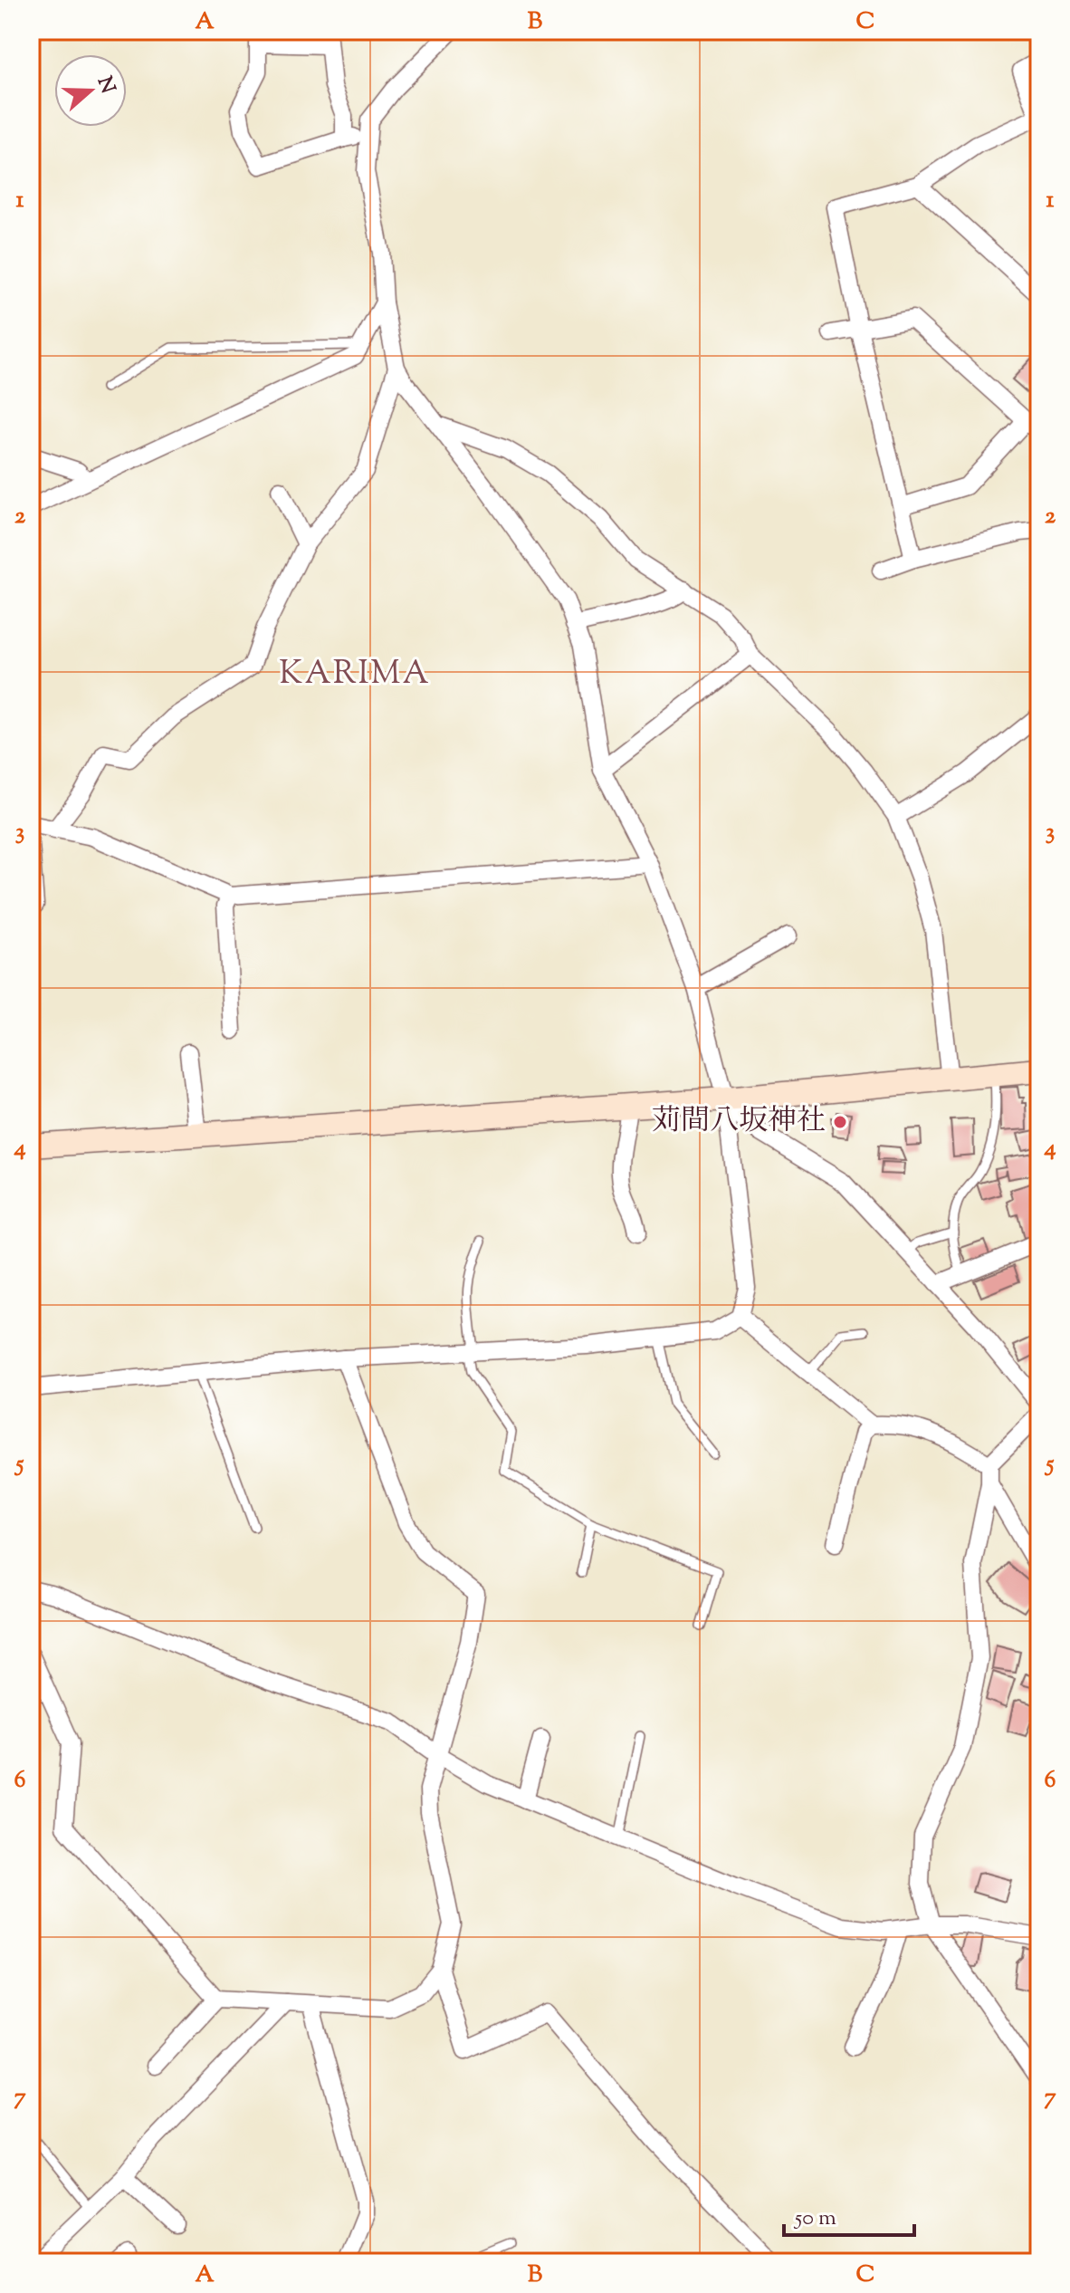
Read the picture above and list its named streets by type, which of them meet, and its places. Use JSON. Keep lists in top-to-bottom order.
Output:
{
  "districts": ["KARIMA"],
  "places": ["苅間八坂神社"],
  "scale_bar": "50 m",
  "north": "right",
  "grid": {
    "columns": ["A", "B", "C"],
    "rows": [
      "1",
      "2",
      "3",
      "4",
      "5",
      "6",
      "7"
    ]
  }
}
